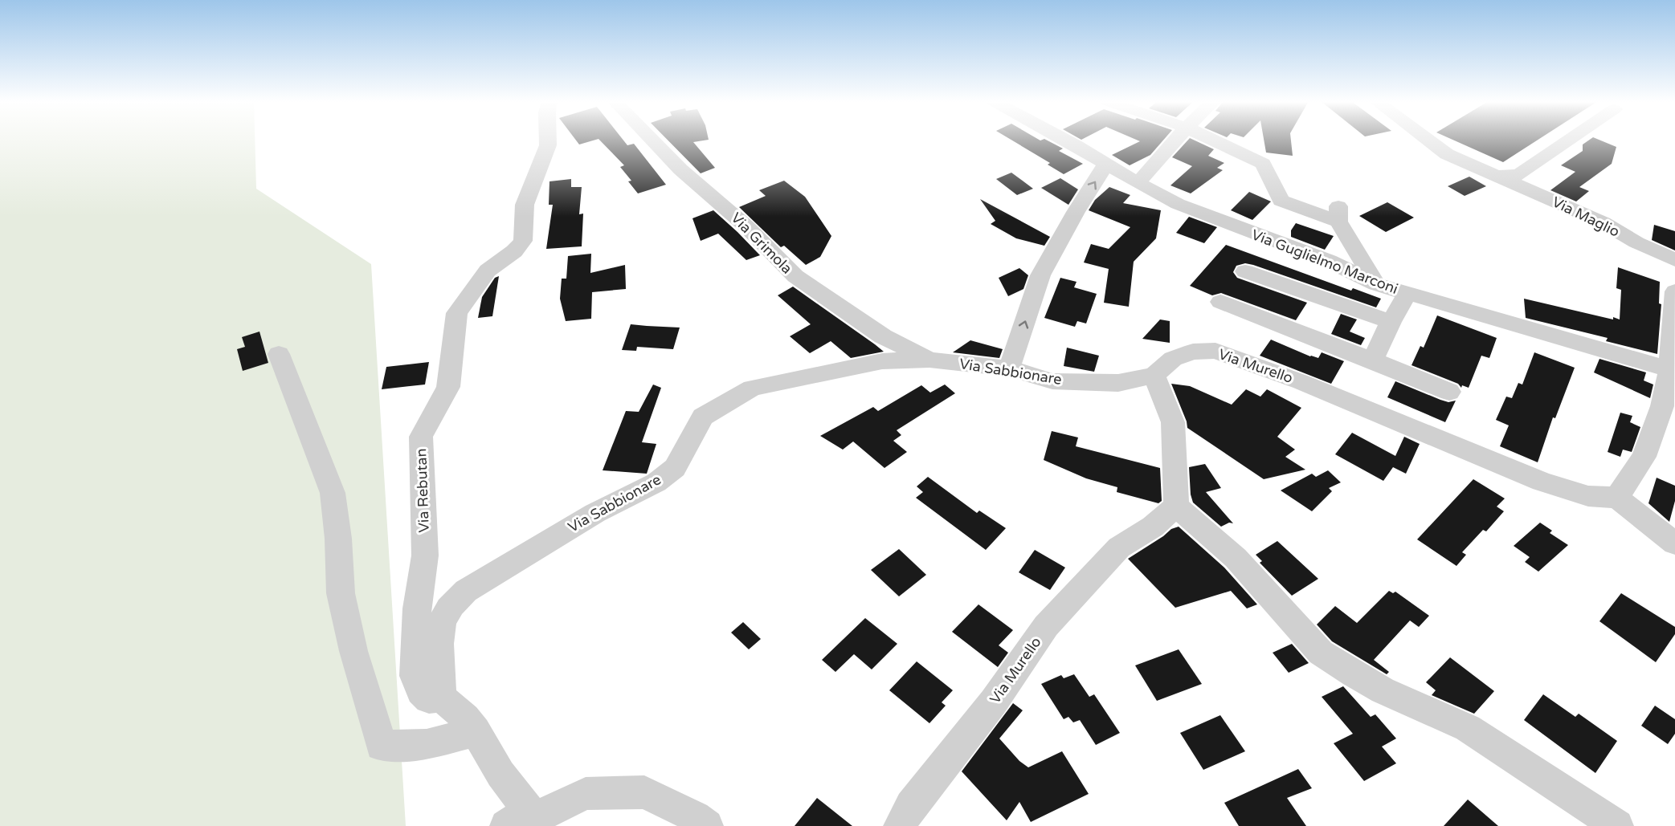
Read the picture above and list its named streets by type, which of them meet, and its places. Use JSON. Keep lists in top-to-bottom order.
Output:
{
  "streets": {
    "street": [
      "Via Maglio",
      "Via Grimola",
      "Via Guglielmo Marconi",
      "Via Murello",
      "Via Sabbionare",
      "Via Rebutan"
    ]
  },
  "crossings": [
    ["Via Grimola", "Via Sabbionare"],
    ["Via Murello", "Via Sabbionare"],
    ["Via Sabbionare", "Via Rebutan"]
  ]
}
